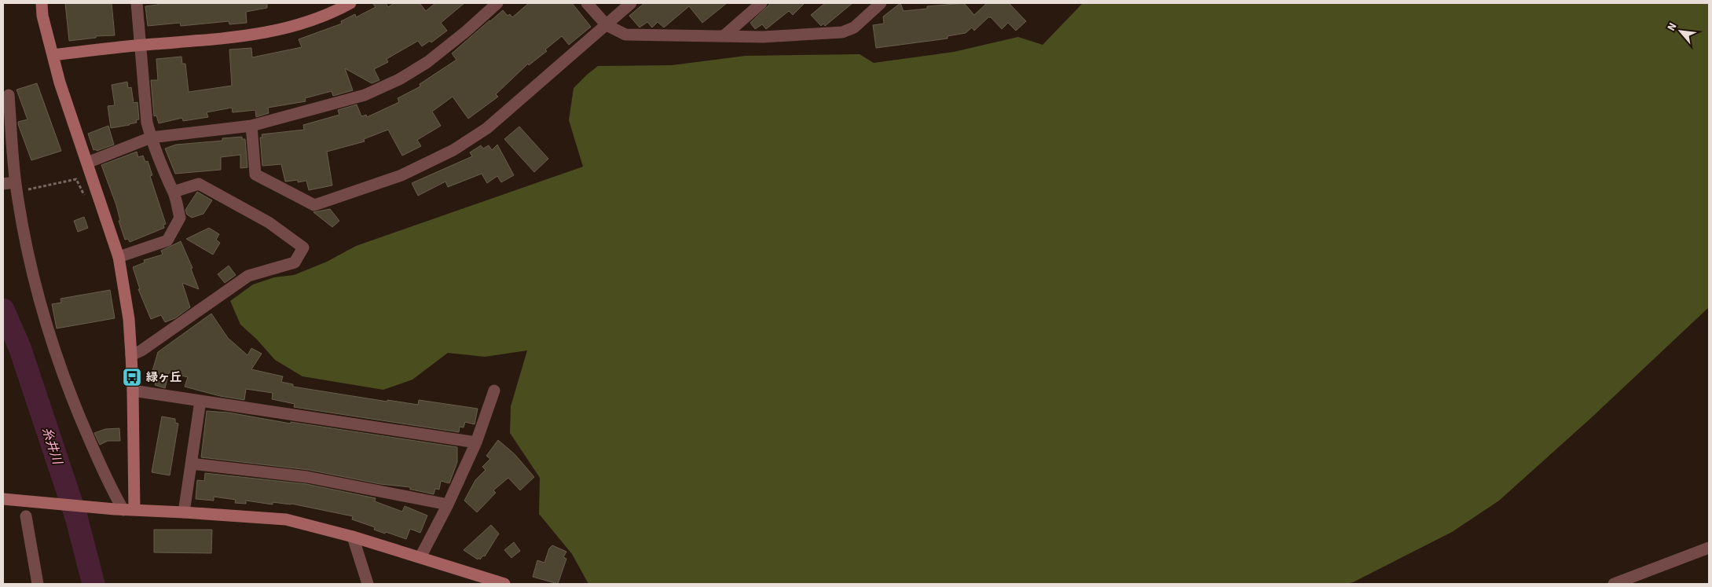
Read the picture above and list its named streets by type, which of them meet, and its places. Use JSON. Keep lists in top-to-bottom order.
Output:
{
  "water": ["糸井川"],
  "places": {
    "bus stop": ["緑ヶ丘"]
  },
  "north": "top left"
}
